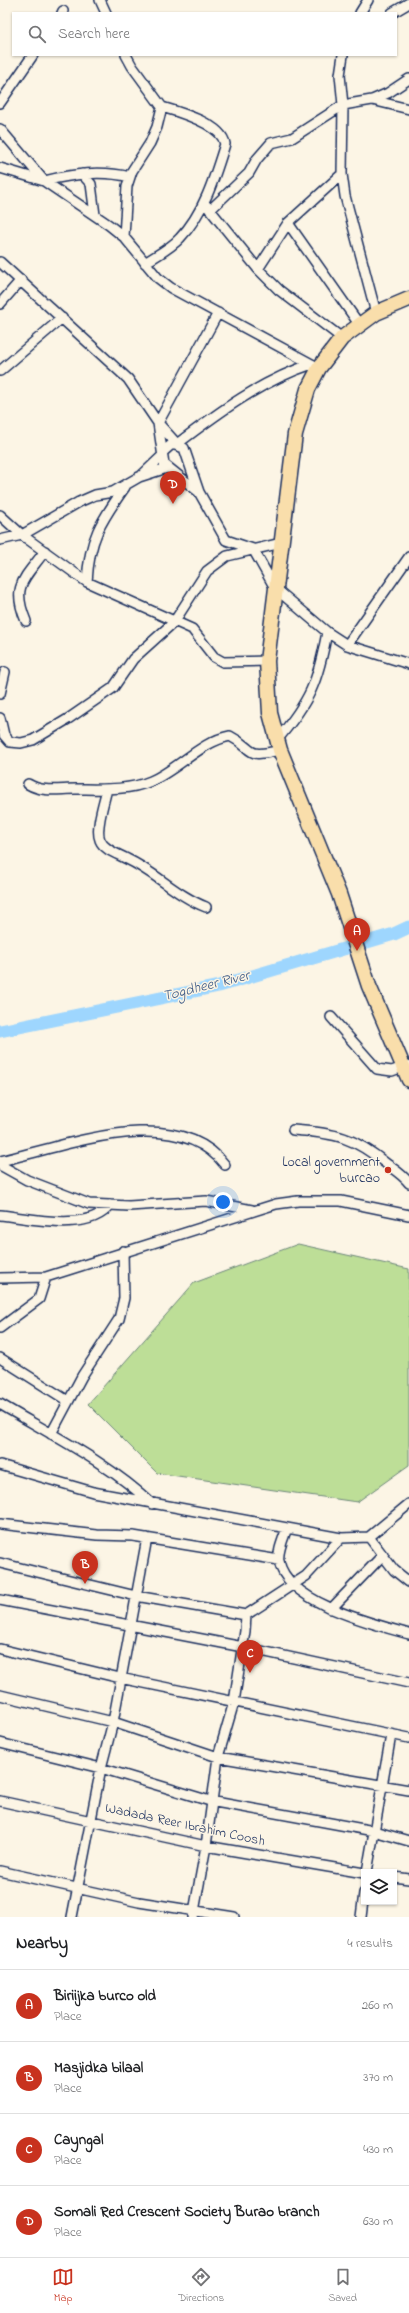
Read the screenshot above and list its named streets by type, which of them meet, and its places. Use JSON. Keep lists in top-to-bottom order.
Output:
{
  "streets": {
    "street": ["Wadada Reer Ibrahim Coosh"]
  },
  "water": ["Togdheer River"],
  "places": ["Local government burcao"],
  "page": {
    "search": "Search here",
    "pins": [
      "D",
      "A",
      "B",
      "C"
    ],
    "heading": ["Nearby", "4 results"],
    "list": [
      {
        "mark": "A",
        "name": "Biriijka burco old",
        "note": "Place",
        "value": "260 m"
      },
      {
        "mark": "B",
        "name": "Masjidka bilaal",
        "note": "Place",
        "value": "370 m"
      },
      {
        "mark": "C",
        "name": "Cayngal",
        "note": "Place",
        "value": "430 m"
      },
      {
        "mark": "D",
        "name": "Somali Red Crescent Society Burao branch",
        "note": "Place",
        "value": "630 m"
      }
    ],
    "nav": ["Map", "Directions", "Saved"]
  }
}
